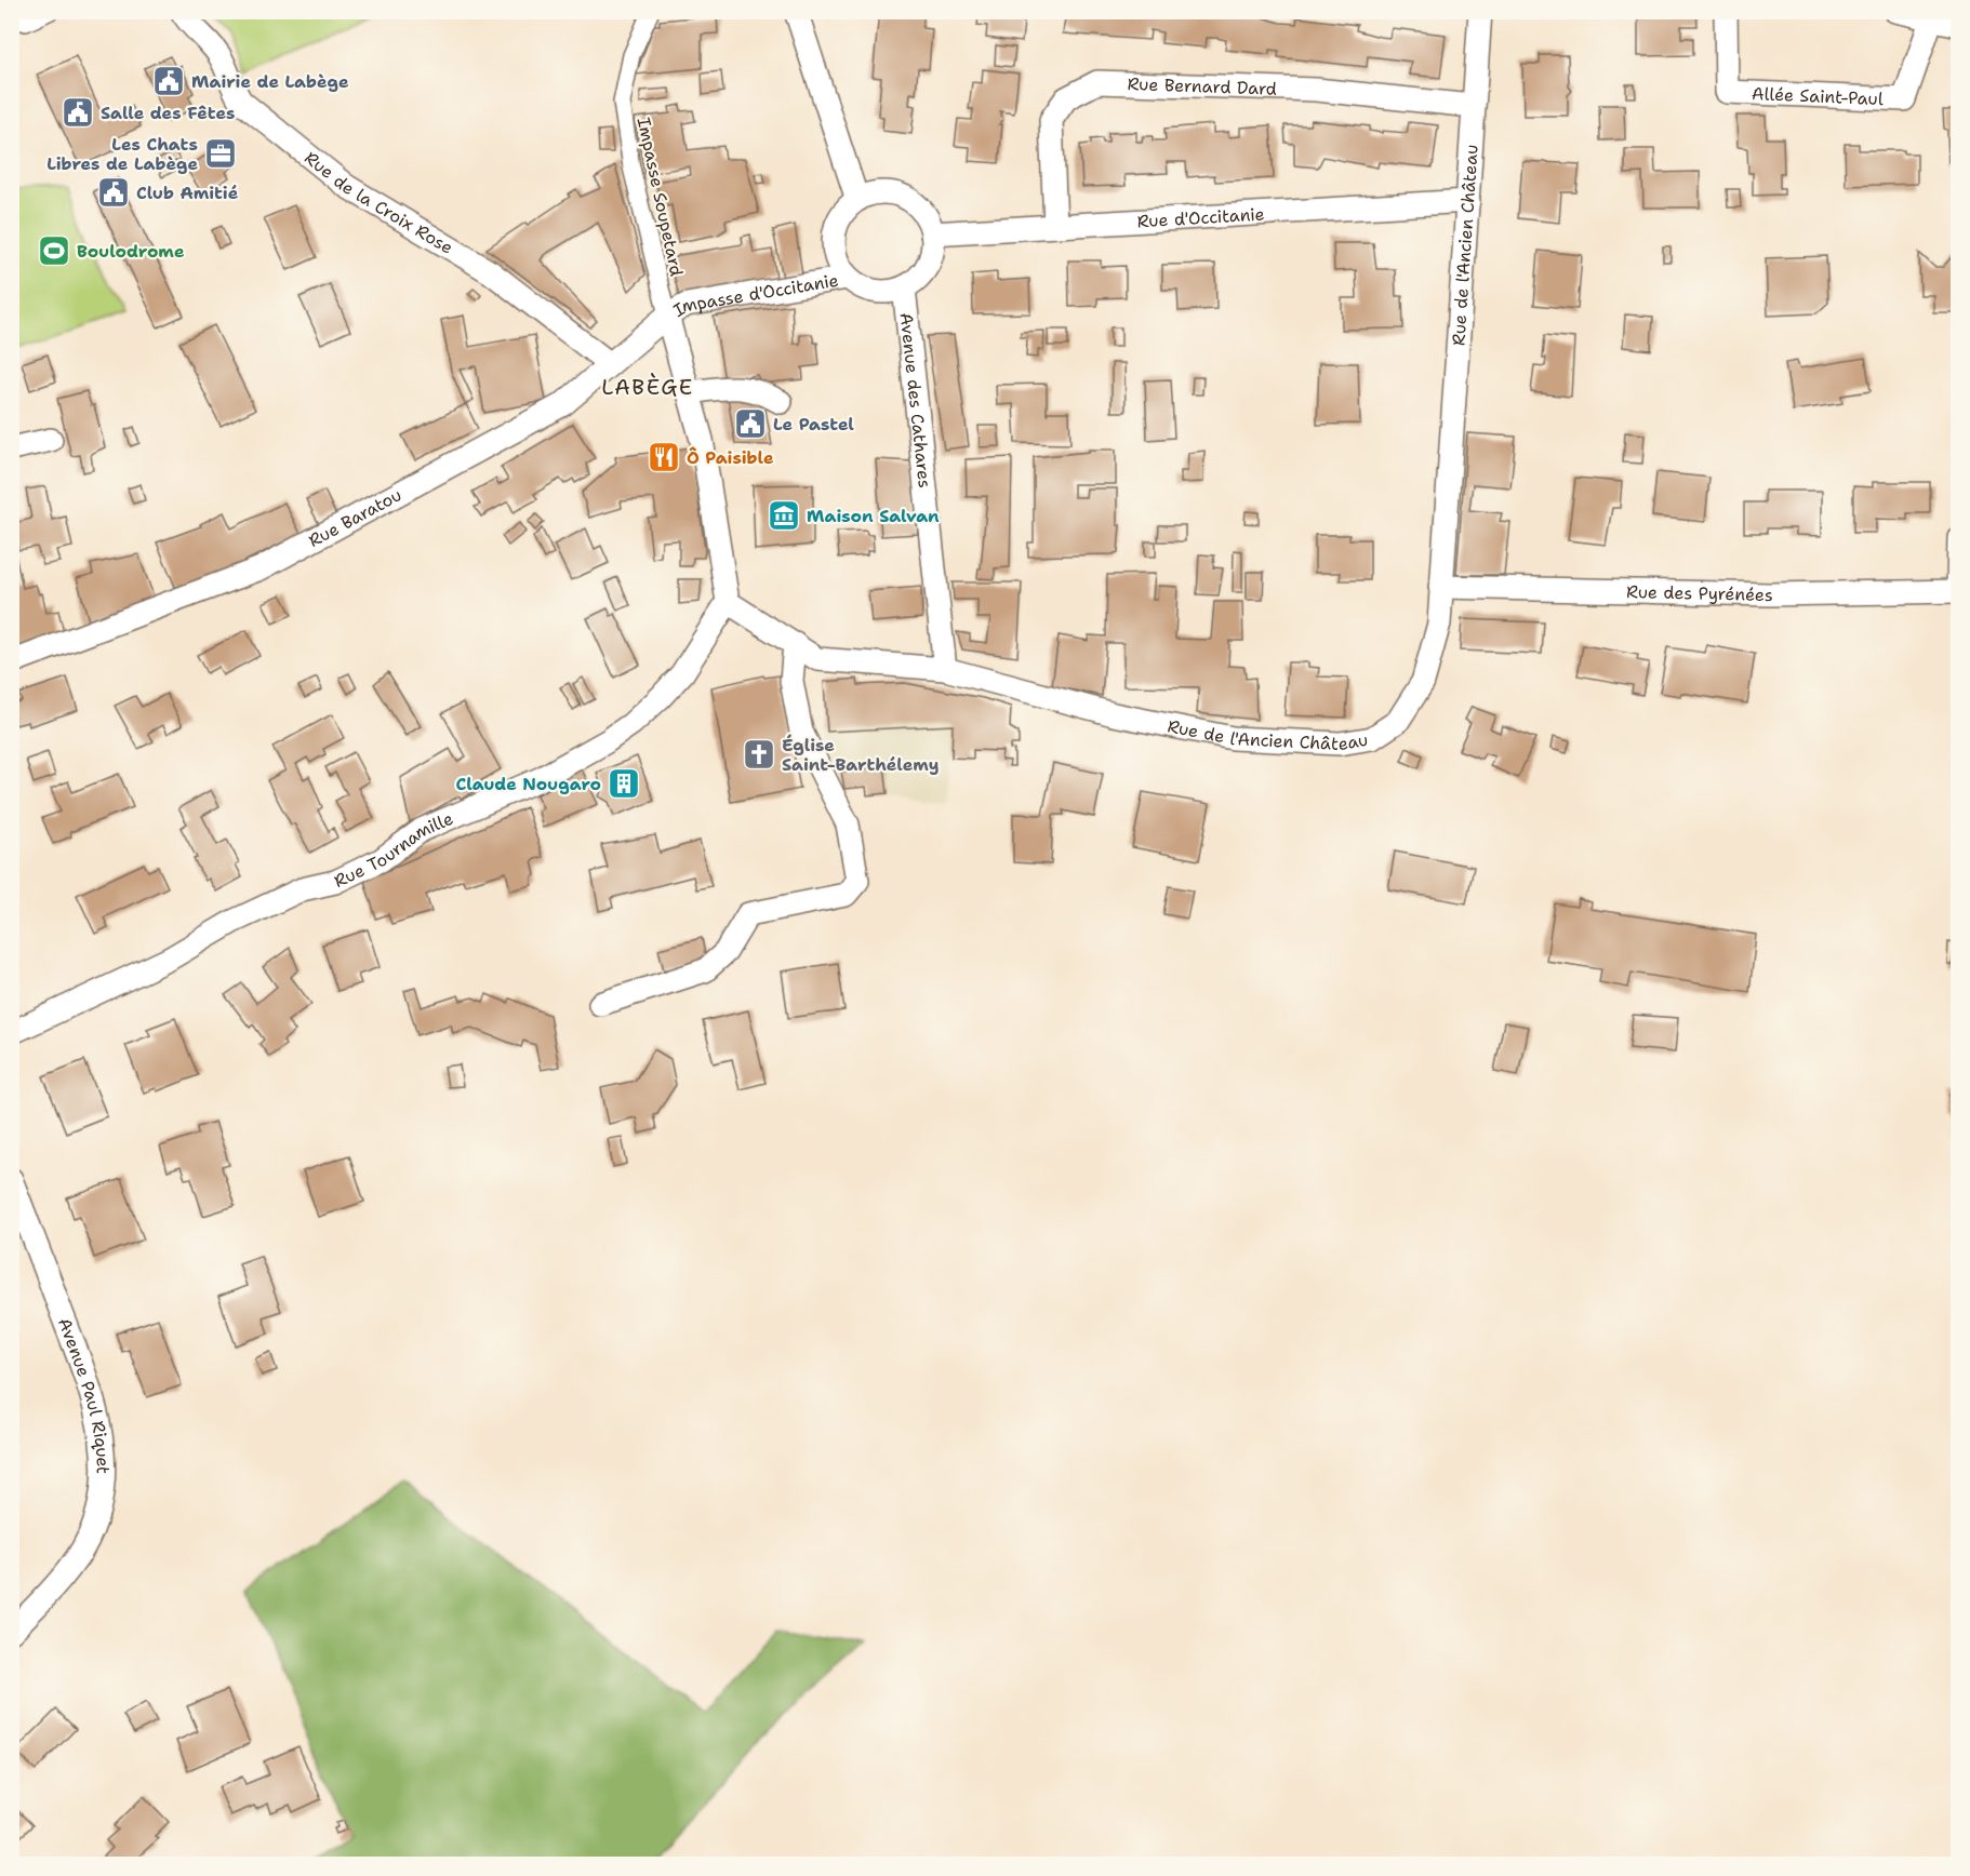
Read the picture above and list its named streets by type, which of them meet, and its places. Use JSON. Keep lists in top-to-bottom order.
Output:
{
  "streets": {
    "street": [
      "Rue Bernard Dard",
      "Allée Saint-Paul",
      "Impasse Soupetard",
      "Rue de la Croix Rose",
      "Rue d'Occitanie",
      "Rue de l'Ancien Château",
      "Impasse d'Occitanie",
      "Avenue des Cathares",
      "Rue Baratou",
      "Rue des Pyrénées",
      "Rue Tournamille",
      "Avenue Paul Riquet"
    ]
  },
  "crossings": [
    ["Rue Bernard Dard", "Rue d'Occitanie"],
    ["Rue Bernard Dard", "Rue de l'Ancien Château"],
    ["Impasse Soupetard", "Impasse d'Occitanie"],
    ["Impasse Soupetard", "Rue Baratou"],
    ["Rue de la Croix Rose", "Rue Baratou"],
    ["Rue d'Occitanie", "Rue de l'Ancien Château"],
    ["Rue d'Occitanie", "Impasse d'Occitanie"],
    ["Rue d'Occitanie", "Avenue des Cathares"],
    ["Rue de l'Ancien Château", "Avenue des Cathares"],
    ["Rue de l'Ancien Château", "Rue des Pyrénées"],
    ["Rue de l'Ancien Château", "Rue Tournamille"],
    ["Impasse d'Occitanie", "Avenue des Cathares"],
    ["Impasse d'Occitanie", "Rue Baratou"]
  ],
  "districts": ["LABÈGE"],
  "places": {
    "public building": [
      "Mairie de Labège",
      "Salle des Fêtes",
      "Club Amitié",
      "Le Pastel"
    ],
    "office": ["Les Chats Libres de Labège"],
    "sports": ["Boulodrome"],
    "restaurant": ["Ô Paisible"],
    "museum": ["Maison Salvan"],
    "church": ["Église Saint-Barthélemy"],
    "building": ["Claude Nougaro"]
  }
}
